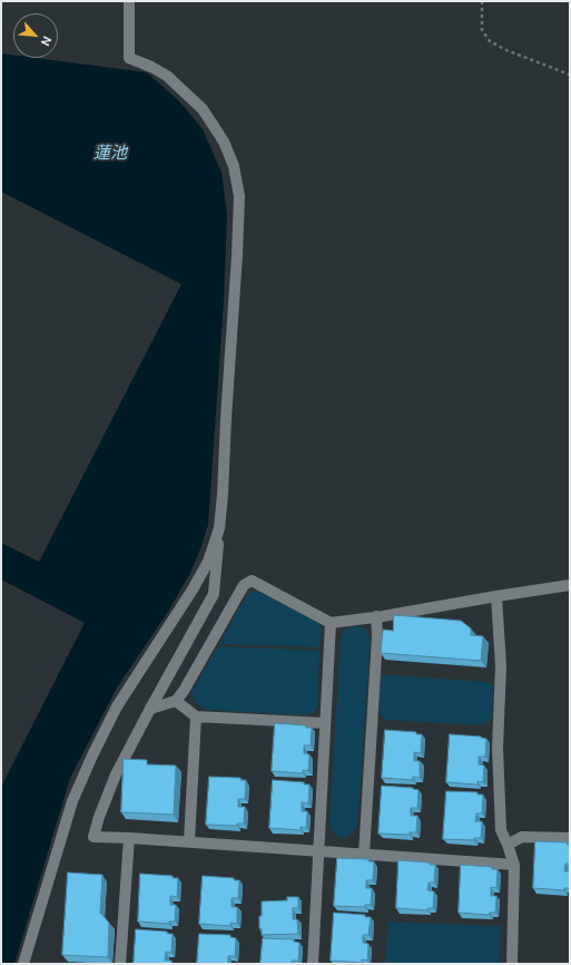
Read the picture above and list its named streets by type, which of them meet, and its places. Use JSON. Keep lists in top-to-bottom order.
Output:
{
  "water": ["蓮池"],
  "north": "bottom right"
}
